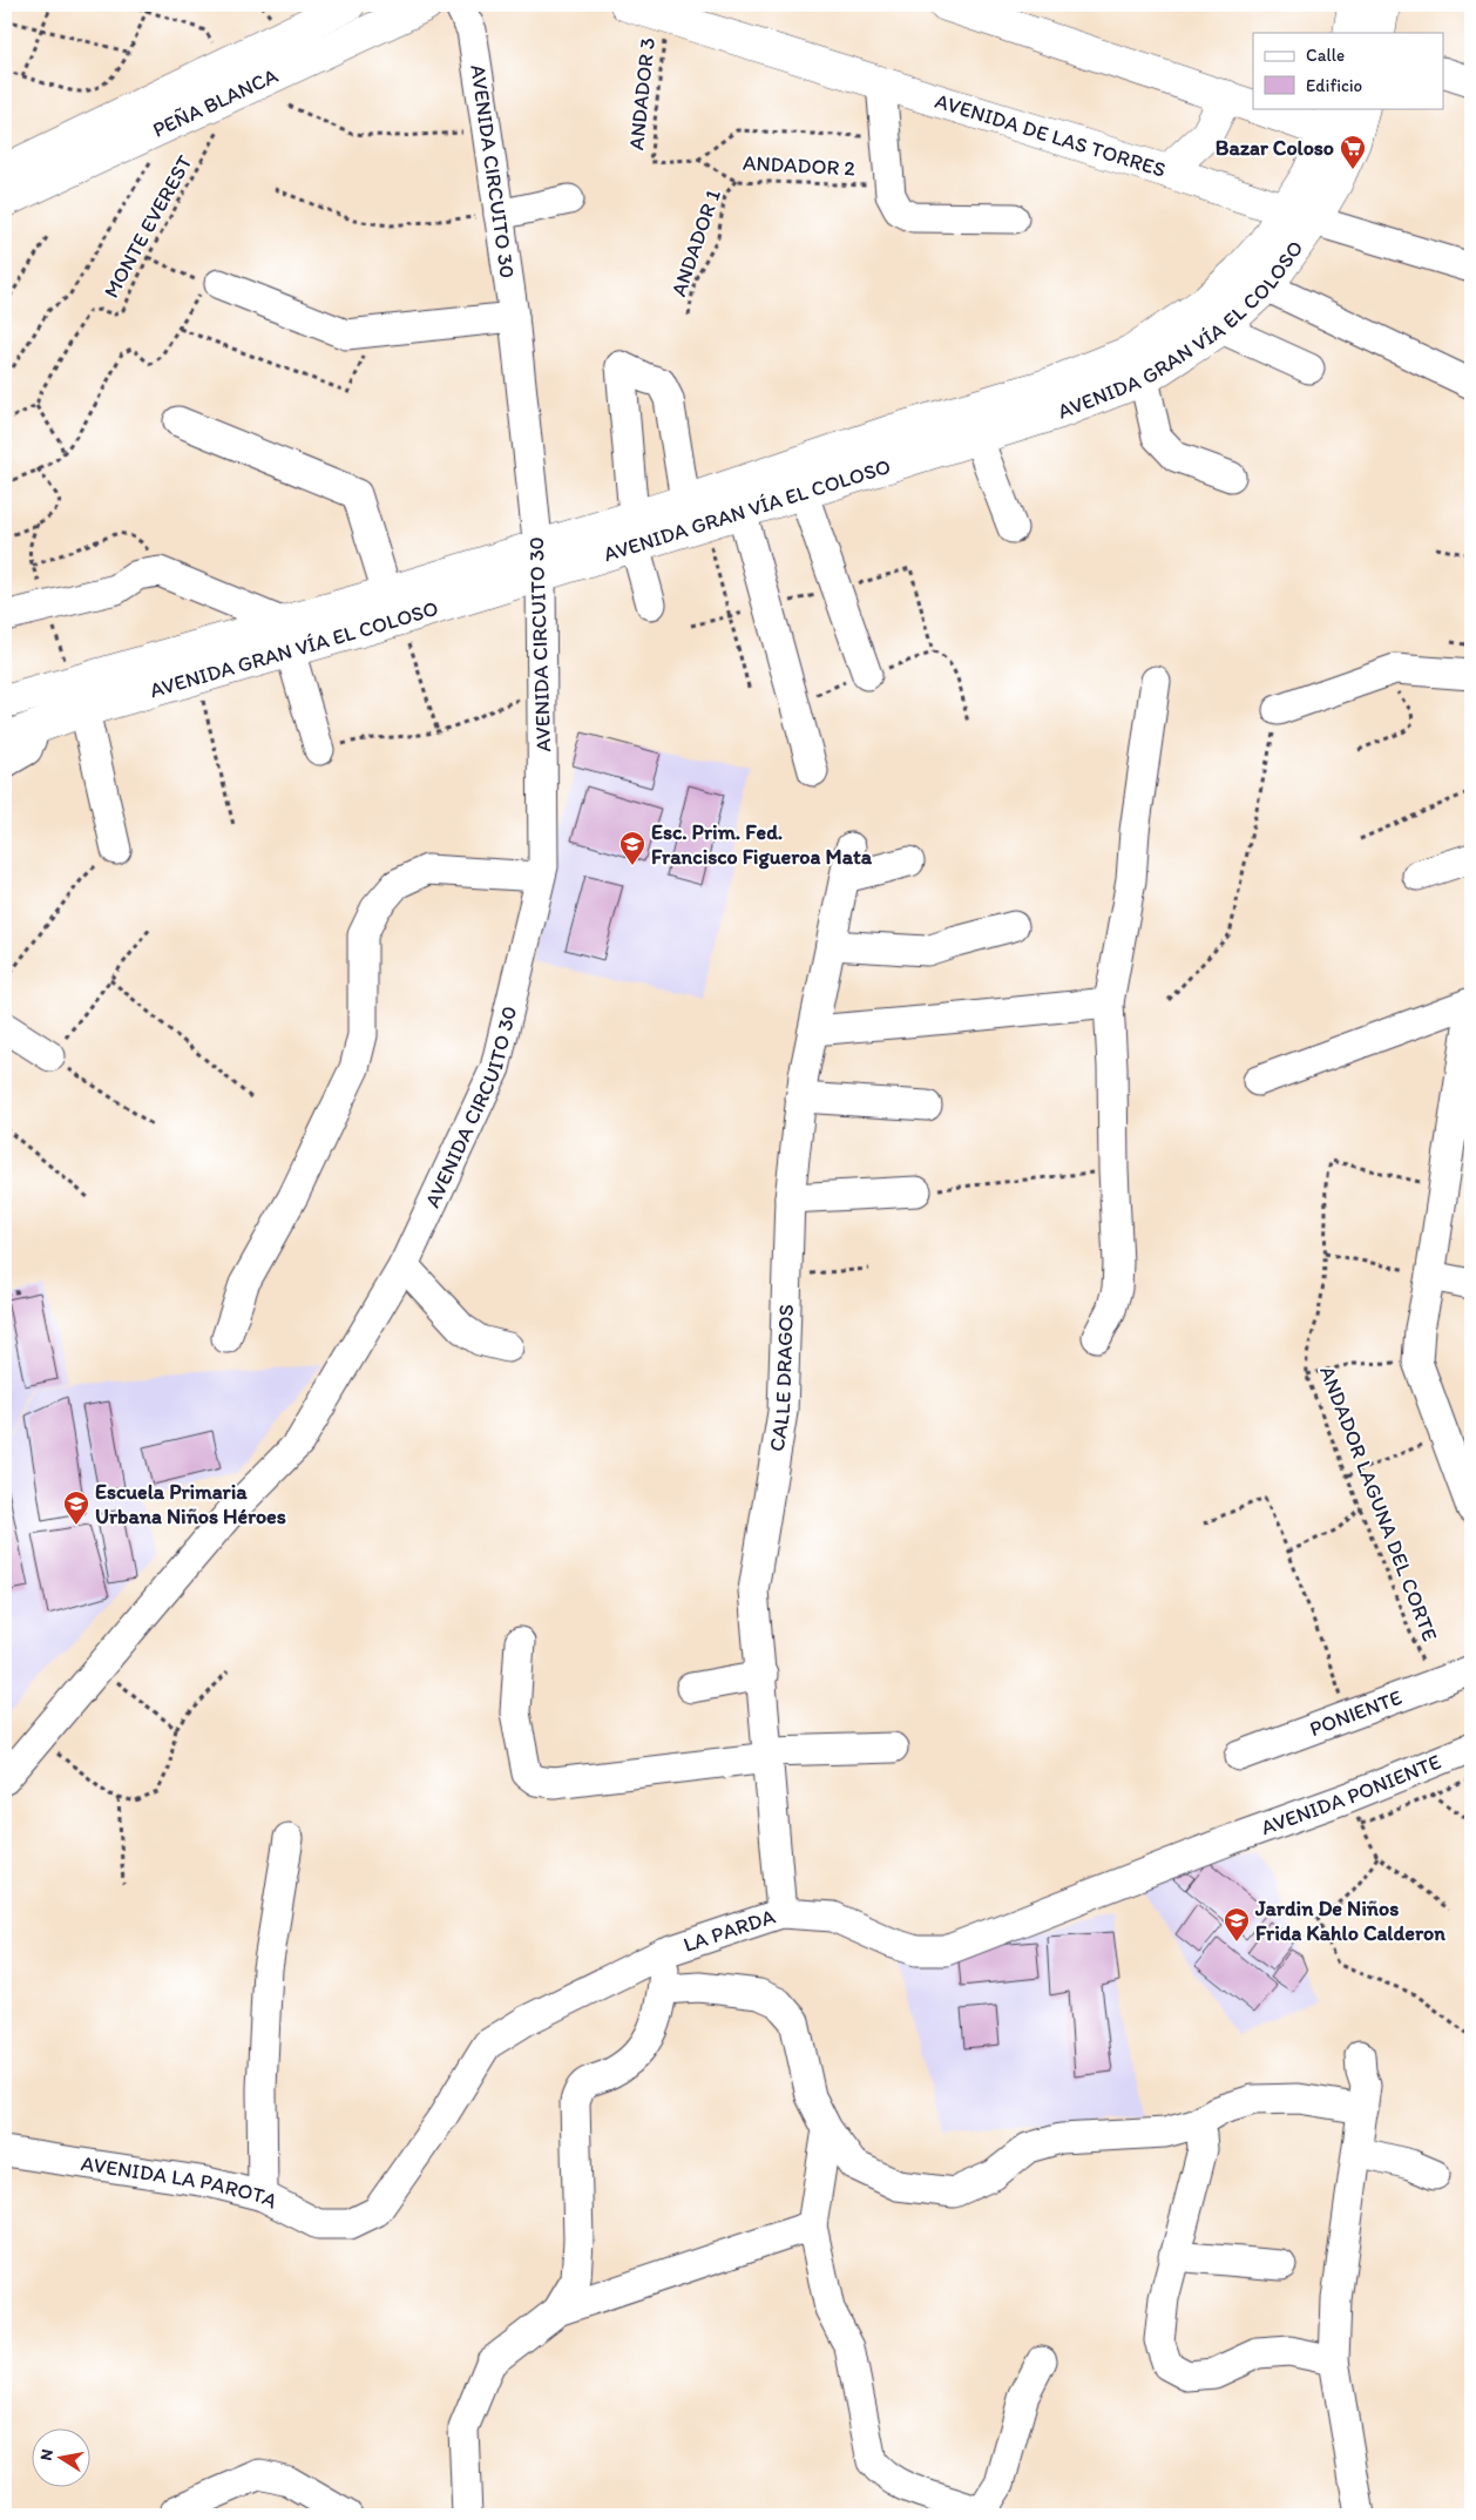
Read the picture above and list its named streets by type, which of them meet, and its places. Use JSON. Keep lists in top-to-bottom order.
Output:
{
  "streets": {
    "main road": ["PEÑA BLANCA", "AVENIDA DE LAS TORRES", "AVENIDA GRAN VÍA EL COLOSO"],
    "street": [
      "AVENIDA CIRCUITO 30",
      "CALLE DRAGOS",
      "PONIENTE",
      "AVENIDA PONIENTE",
      "LA PARDA",
      "AVENIDA LA PAROTA"
    ],
    "path": [
      "ANDADOR 3",
      "ANDADOR 2",
      "MONTE EVEREST",
      "ANDADOR 1",
      "ANDADOR LAGUNA DEL CORTE"
    ]
  },
  "crossings": [
    ["ANDADOR 3", "AVENIDA DE LAS TORRES"],
    ["ANDADOR 3", "ANDADOR 2"],
    ["PEÑA BLANCA", "MONTE EVEREST"],
    ["AVENIDA DE LAS TORRES", "AVENIDA GRAN VÍA EL COLOSO"],
    ["ANDADOR 2", "ANDADOR 1"],
    ["AVENIDA CIRCUITO 30", "AVENIDA GRAN VÍA EL COLOSO"],
    ["CALLE DRAGOS", "LA PARDA"],
    ["ANDADOR LAGUNA DEL CORTE", "PONIENTE"],
    ["AVENIDA PONIENTE", "LA PARDA"],
    ["LA PARDA", "AVENIDA LA PAROTA"]
  ],
  "places": {
    "supermarket": ["Bazar Coloso"],
    "school or university": ["Esc. Prim. Fed. Francisco Figueroa Mata", "Escuela Primaria Urbana Niños Héroes", "Jardin De Niños Frida Kahlo Calderon"]
  },
  "legend": ["Calle", "Edificio"],
  "north": "left"
}
